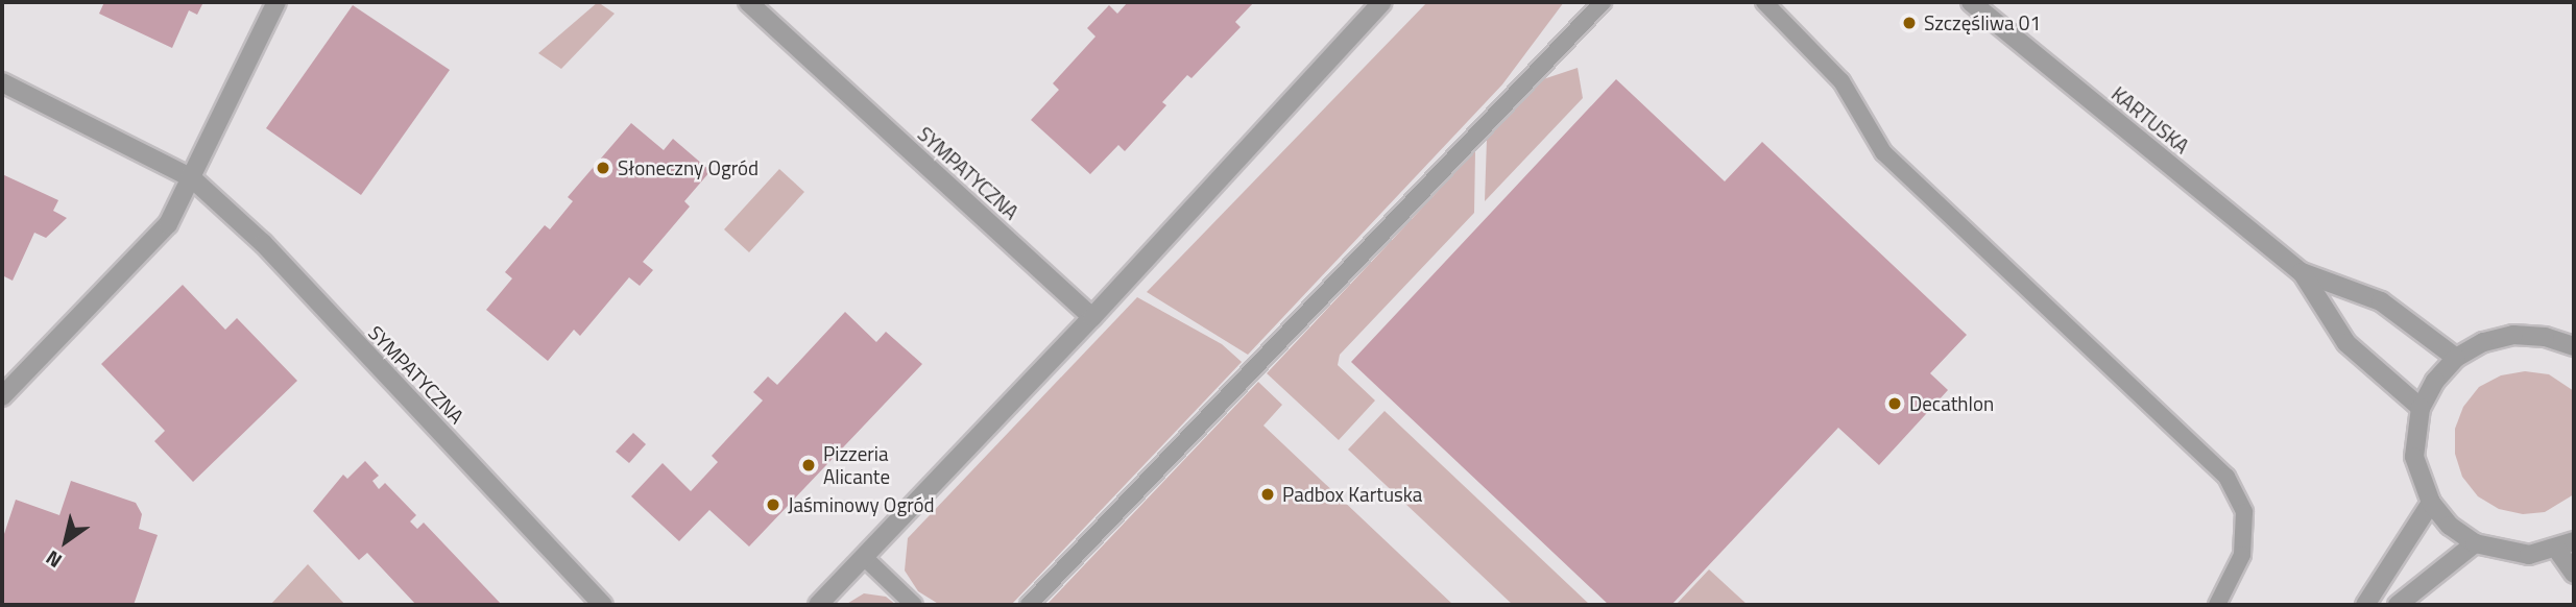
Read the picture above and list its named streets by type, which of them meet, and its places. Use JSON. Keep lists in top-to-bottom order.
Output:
{
  "streets": {
    "street": ["KARTUSKA", "SYMPATYCZNA"]
  },
  "places": [
    "Szczęśliwa 01",
    "Słoneczny Ogród",
    "Decathlon",
    "Pizzeria Alicante",
    "Padbox Kartuska",
    "Jaśminowy Ogród"
  ],
  "north": "bottom left"
}
